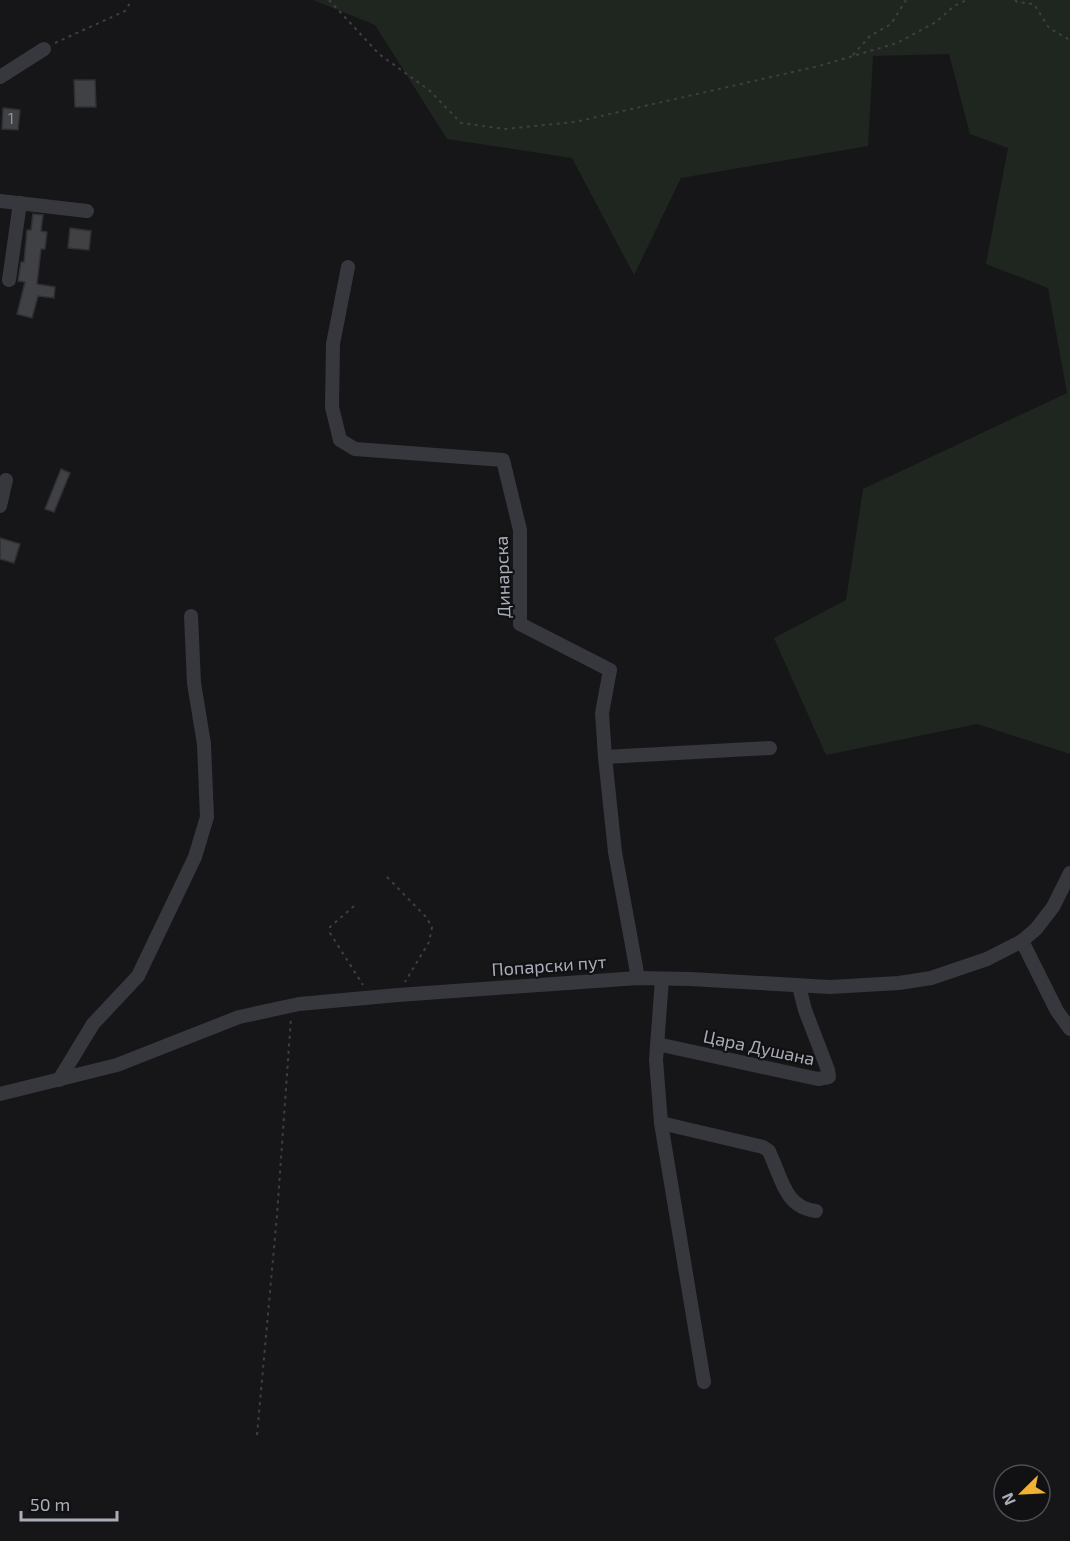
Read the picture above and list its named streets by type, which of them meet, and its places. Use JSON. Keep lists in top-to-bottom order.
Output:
{
  "streets": {
    "street": ["Динарска", "Попарски пут", "Цара Душана"]
  },
  "crossings": [
    ["Динарска", "Попарски пут"],
    ["Попарски пут", "Цара Душана"]
  ],
  "house_numbers": ["1"],
  "scale_bar": "50 m",
  "north": "bottom left"
}
